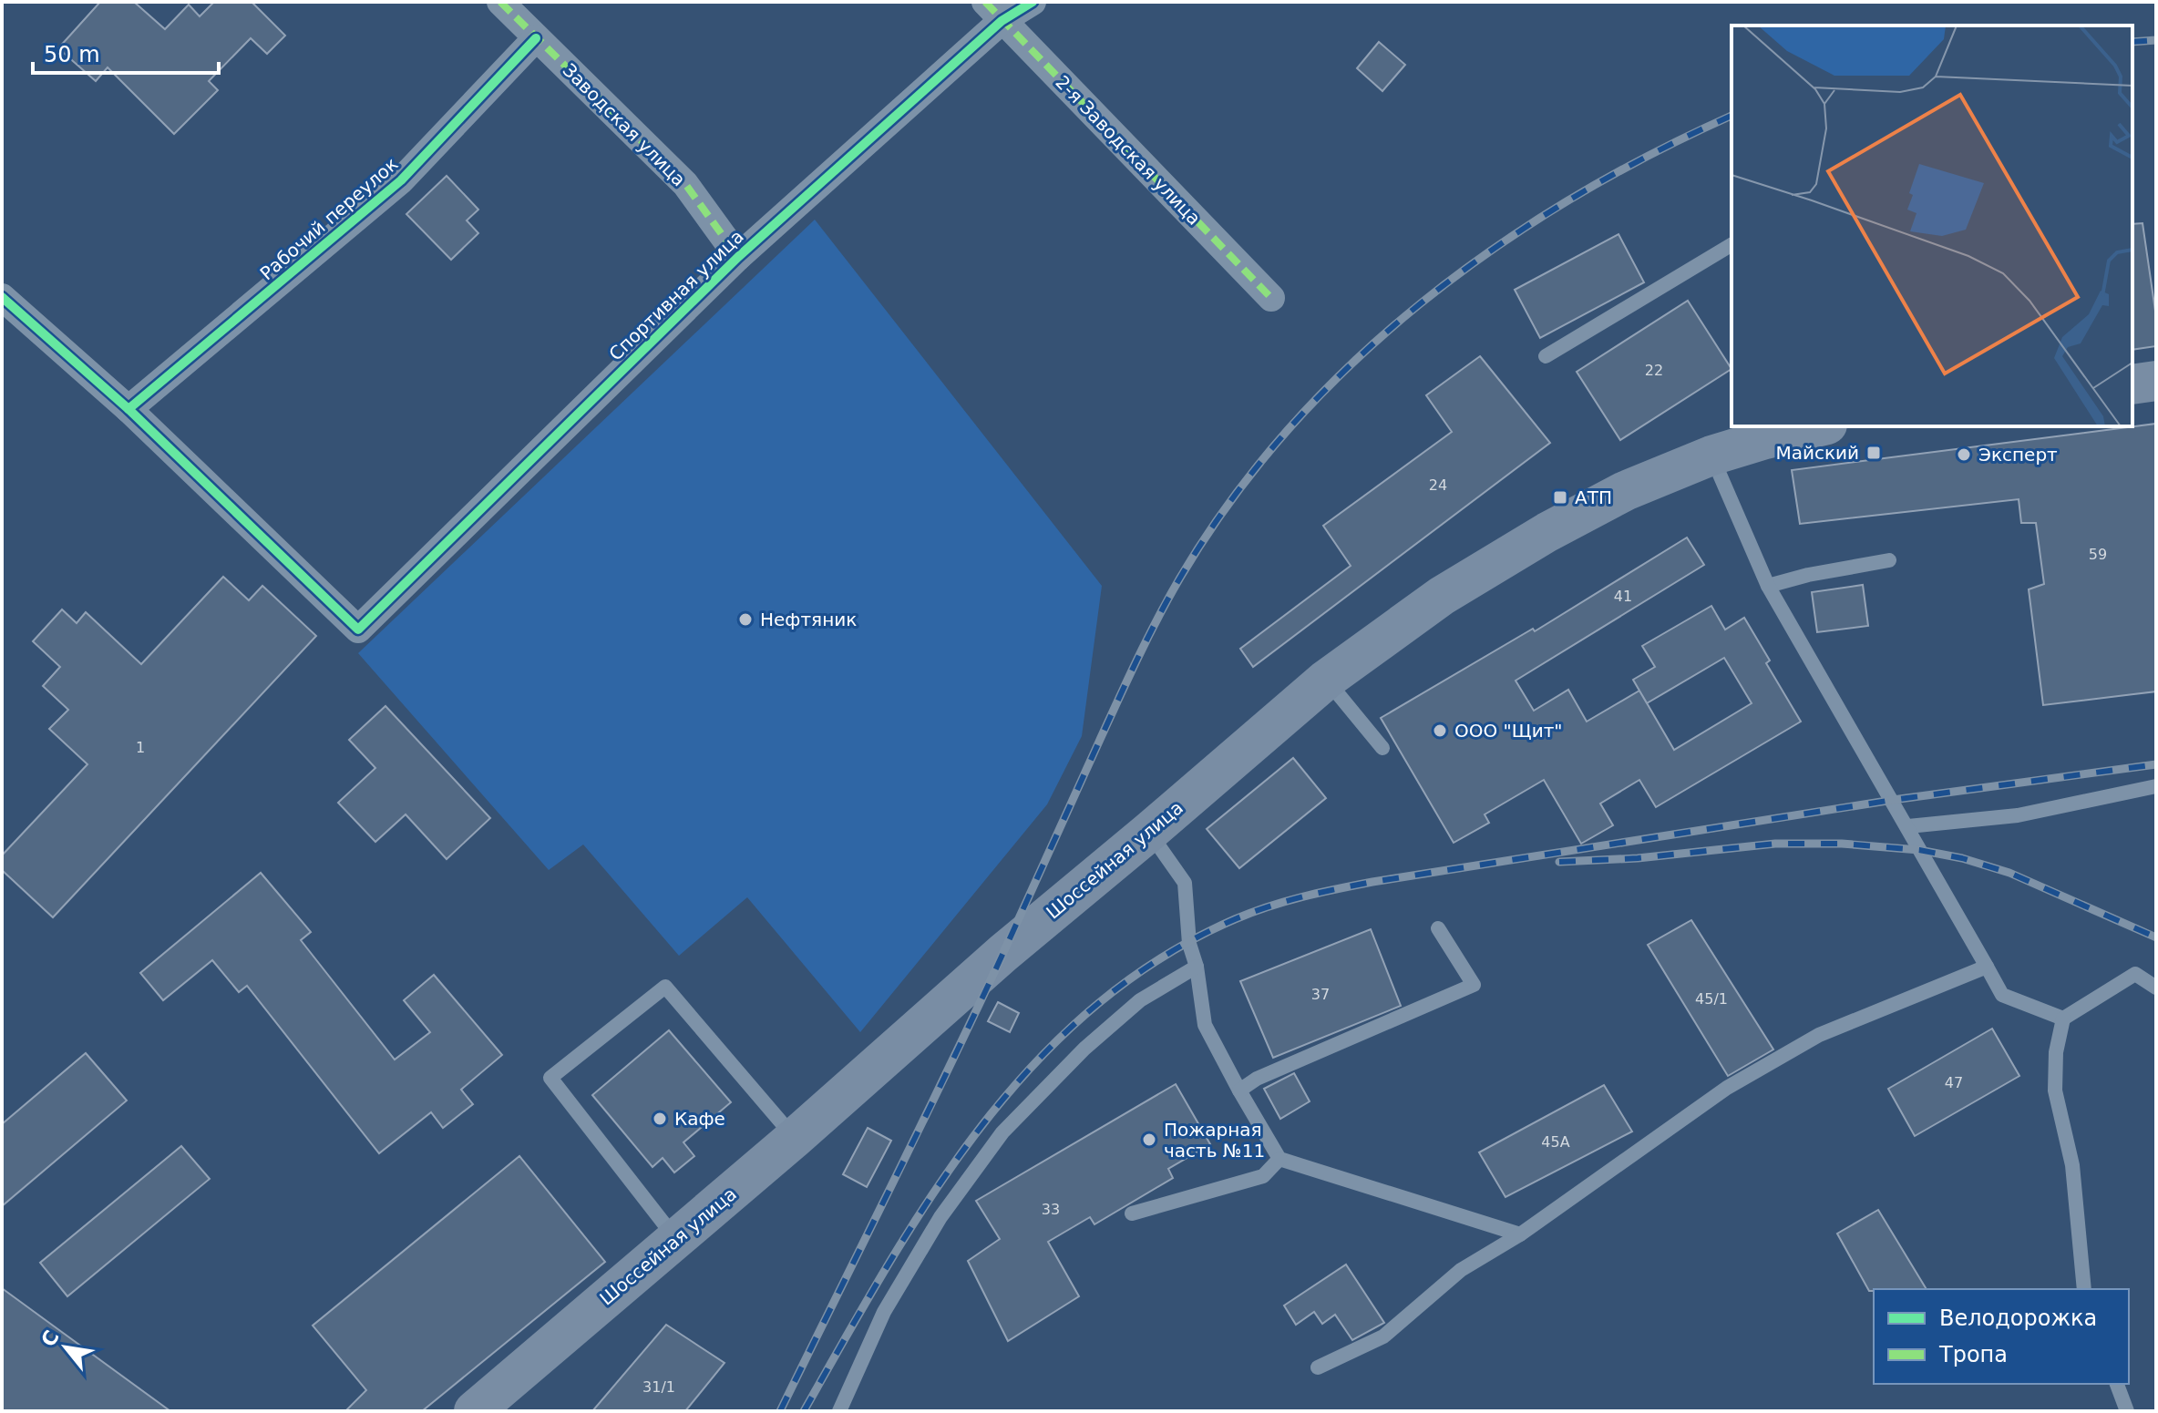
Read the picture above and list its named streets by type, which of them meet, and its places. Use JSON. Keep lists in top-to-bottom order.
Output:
{
  "streets": {
    "main road": ["Шоссейная улица"],
    "street": [
      "Заводская улица",
      "2-я Заводская улица",
      "Рабочий переулок",
      "Спортивная улица"
    ]
  },
  "crossings": [
    ["Заводская улица", "Рабочий переулок"],
    ["Заводская улица", "Спортивная улица"],
    ["2-я Заводская улица", "Спортивная улица"],
    ["Рабочий переулок", "Спортивная улица"]
  ],
  "places": {
    "transit": ["Майский", "АТП"],
    "other": [
      "Эксперт",
      "Нефтяник",
      "ООО \"Щит\"",
      "Кафе",
      "Пожарная часть №11"
    ]
  },
  "house_numbers": [
    "22",
    "24",
    "59",
    "41",
    "1",
    "37",
    "45/1",
    "47",
    "45А",
    "33",
    "31/1"
  ],
  "legend": ["Велодорожка", "Тропа"],
  "scale_bar": "50 m",
  "north": "top left"
}
